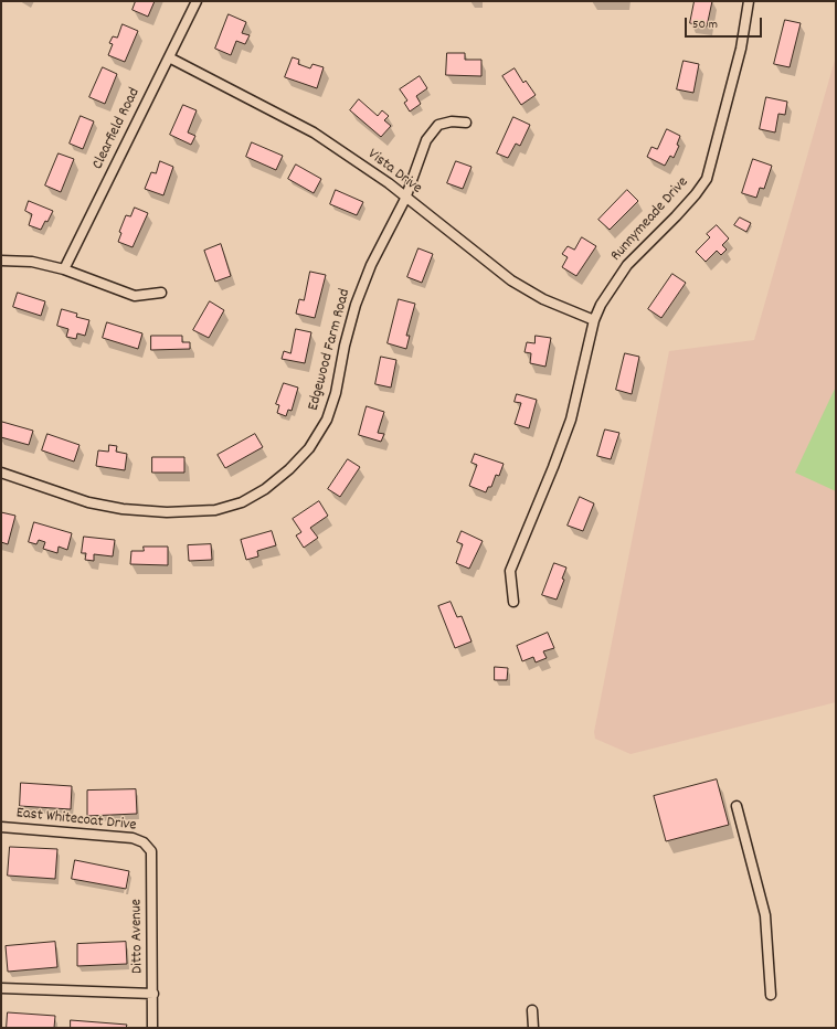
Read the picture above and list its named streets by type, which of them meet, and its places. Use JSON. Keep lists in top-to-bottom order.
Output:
{
  "streets": {
    "street": [
      "Clearfield Road",
      "Vista Drive",
      "Runnymeade Drive",
      "Edgewood Farm Road",
      "East Whitecoat Drive",
      "Ditto Avenue"
    ]
  },
  "crossings": [
    ["Clearfield Road", "Vista Drive"],
    ["Vista Drive", "Runnymeade Drive"],
    ["Vista Drive", "Edgewood Farm Road"],
    ["East Whitecoat Drive", "Ditto Avenue"]
  ],
  "scale_bar": "50 m"
}
